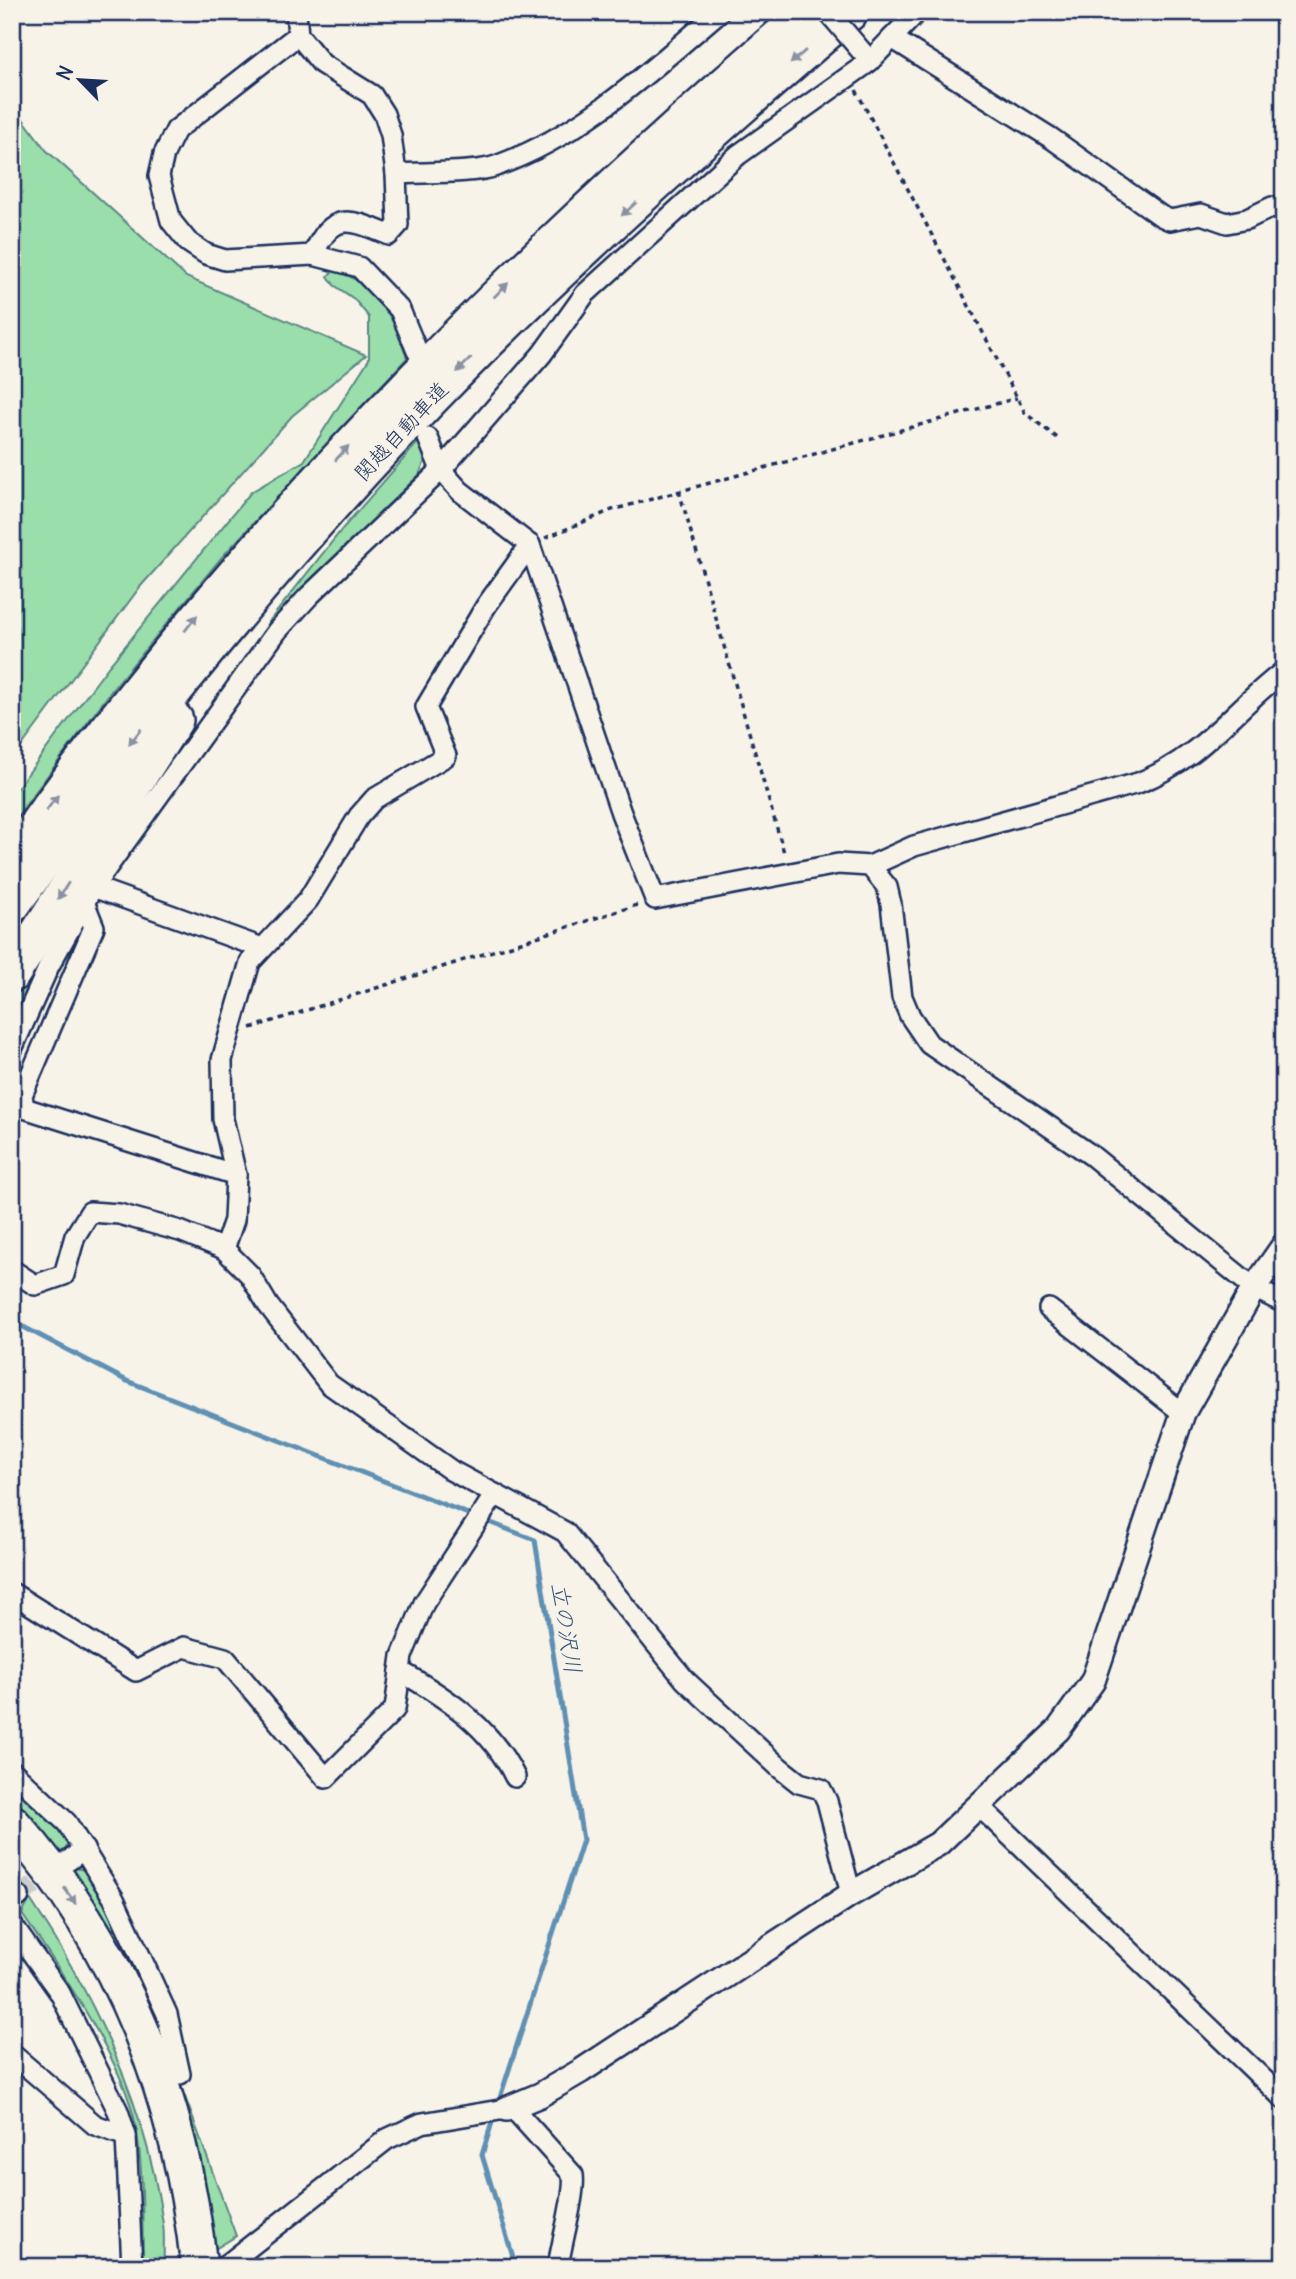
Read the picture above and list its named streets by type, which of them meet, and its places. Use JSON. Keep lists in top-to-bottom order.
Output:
{
  "streets": {
    "highway": ["関越自動車道"]
  },
  "water": ["立の沢川"],
  "north": "top left"
}
